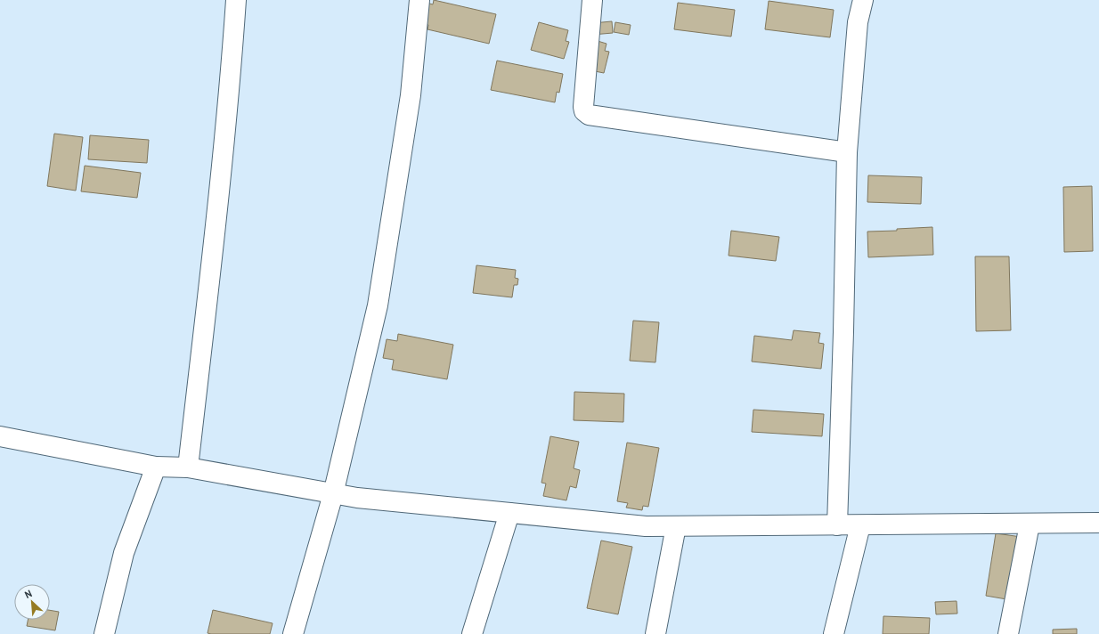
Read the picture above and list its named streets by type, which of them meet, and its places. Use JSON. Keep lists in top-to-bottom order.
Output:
{
  "north": "top left"
}
